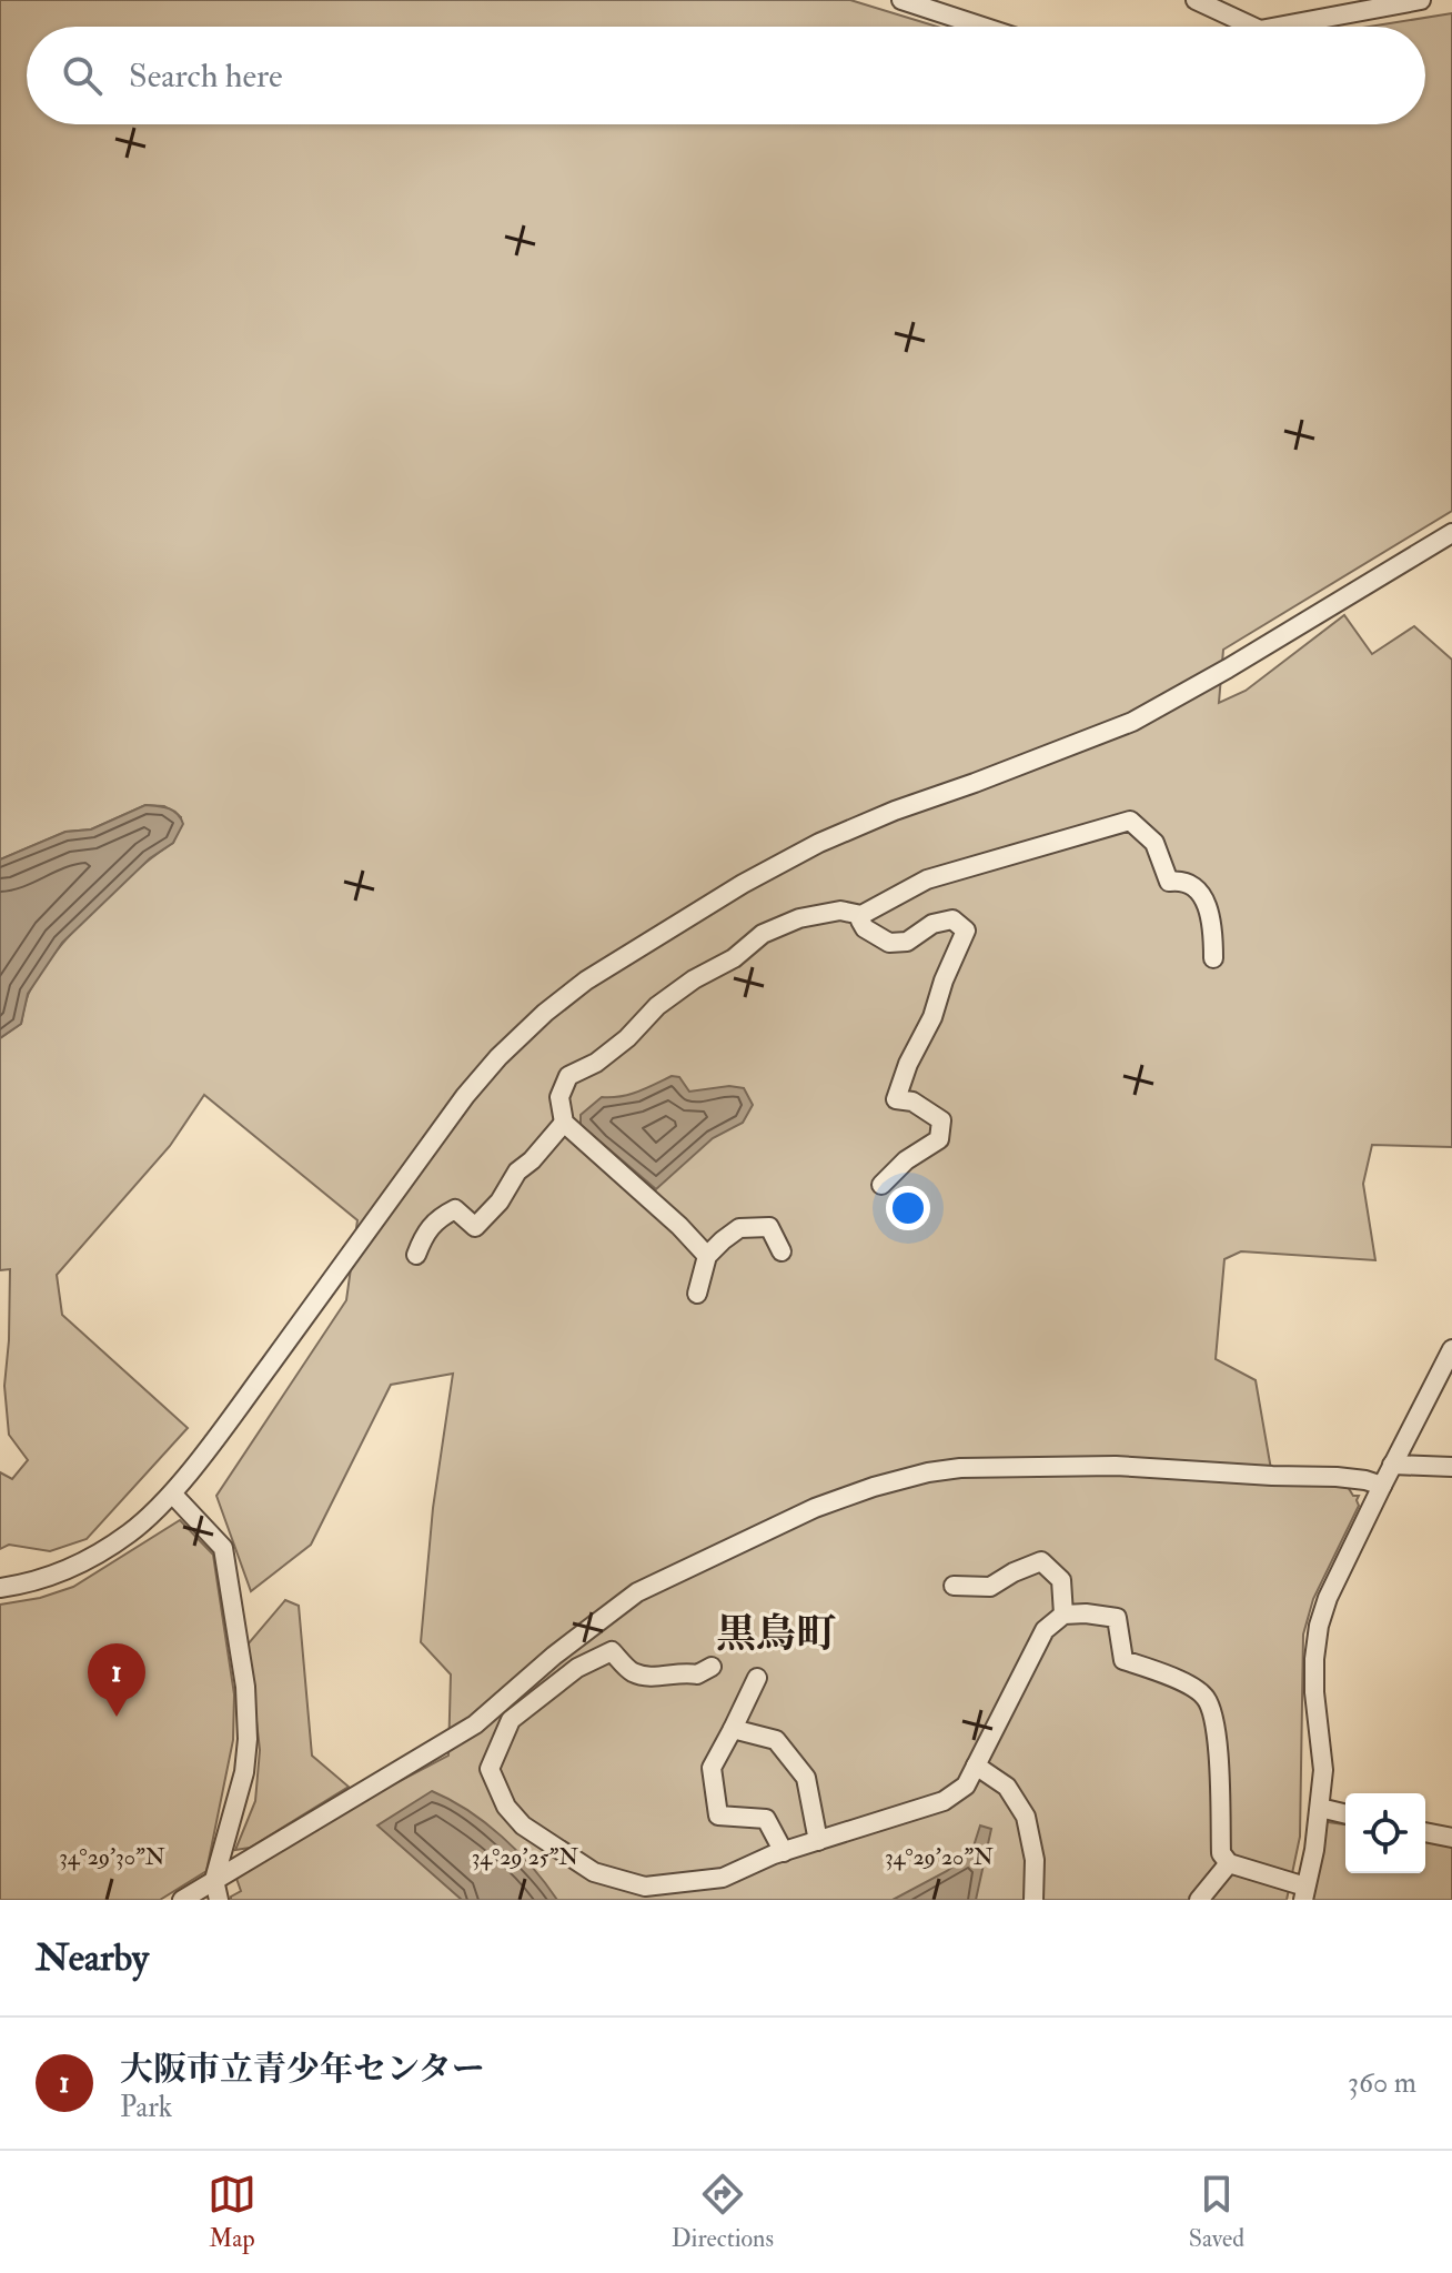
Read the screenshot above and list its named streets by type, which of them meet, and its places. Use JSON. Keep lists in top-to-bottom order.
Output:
{
  "districts": ["黒鳥町"],
  "page": {
    "search": "Search here",
    "pins": "1",
    "heading": "Nearby",
    "list": [
      {
        "mark": "1",
        "name": "大阪市立青少年センター",
        "note": "Park",
        "value": "360 m"
      }
    ],
    "nav": ["Map", "Directions", "Saved"]
  },
  "coordinates": ["34°29'30\"N", "34°29'25\"N", "34°29'20\"N"]
}
